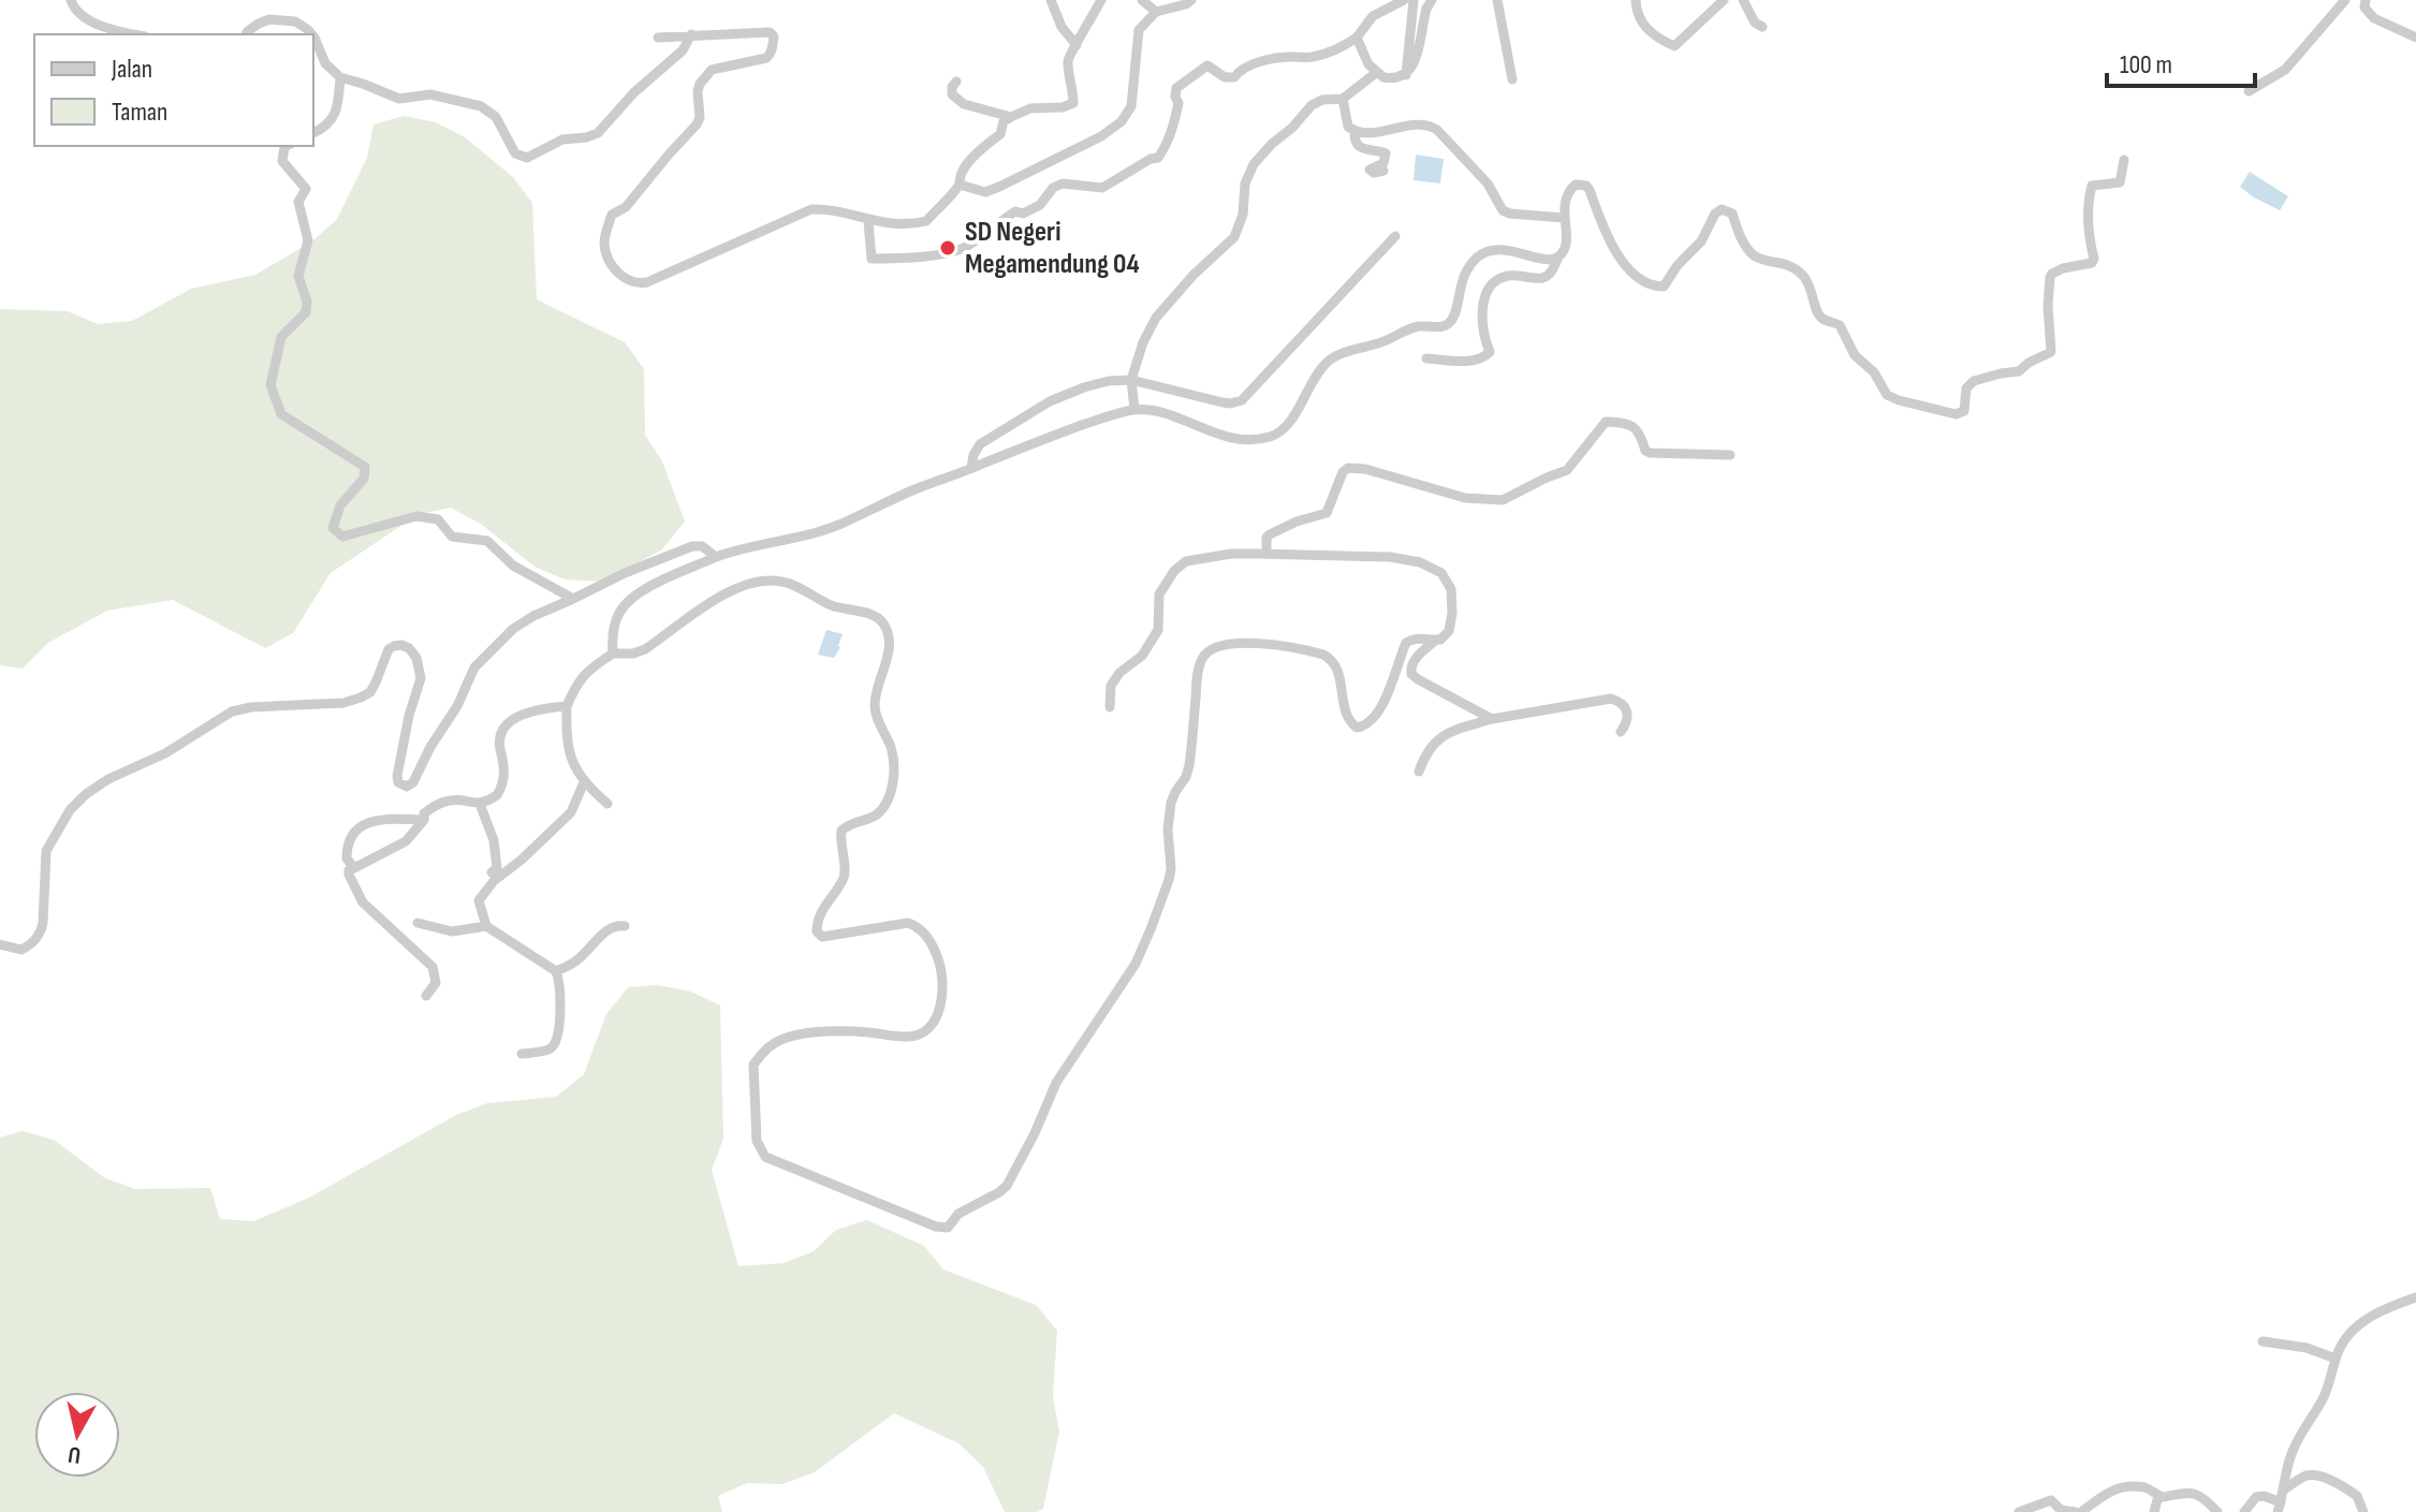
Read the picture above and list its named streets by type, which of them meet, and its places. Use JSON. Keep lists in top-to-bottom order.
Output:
{
  "places": ["SD Negeri Megamendung 04"],
  "legend": ["Jalan", "Taman"],
  "scale_bar": "100 m",
  "north": "bottom"
}
